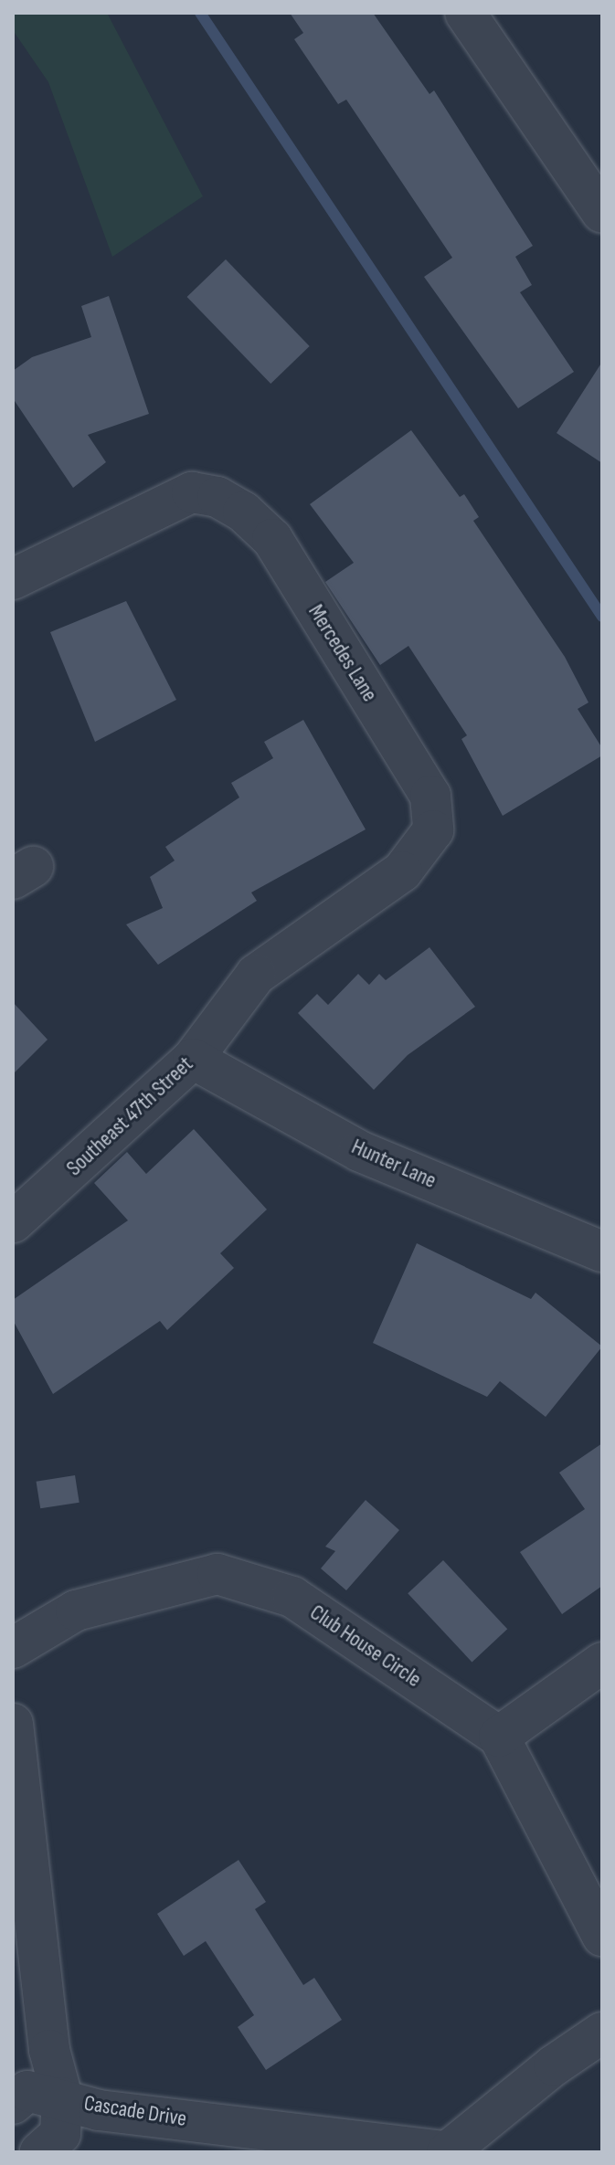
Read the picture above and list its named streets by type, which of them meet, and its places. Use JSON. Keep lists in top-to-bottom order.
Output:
{
  "streets": {
    "street": [
      "Mercedes Lane",
      "Southeast 47th Street",
      "Hunter Lane",
      "Club House Circle",
      "Cascade Drive"
    ]
  },
  "crossings": [
    ["Mercedes Lane", "Southeast 47th Street"],
    ["Southeast 47th Street", "Hunter Lane"]
  ]
}
